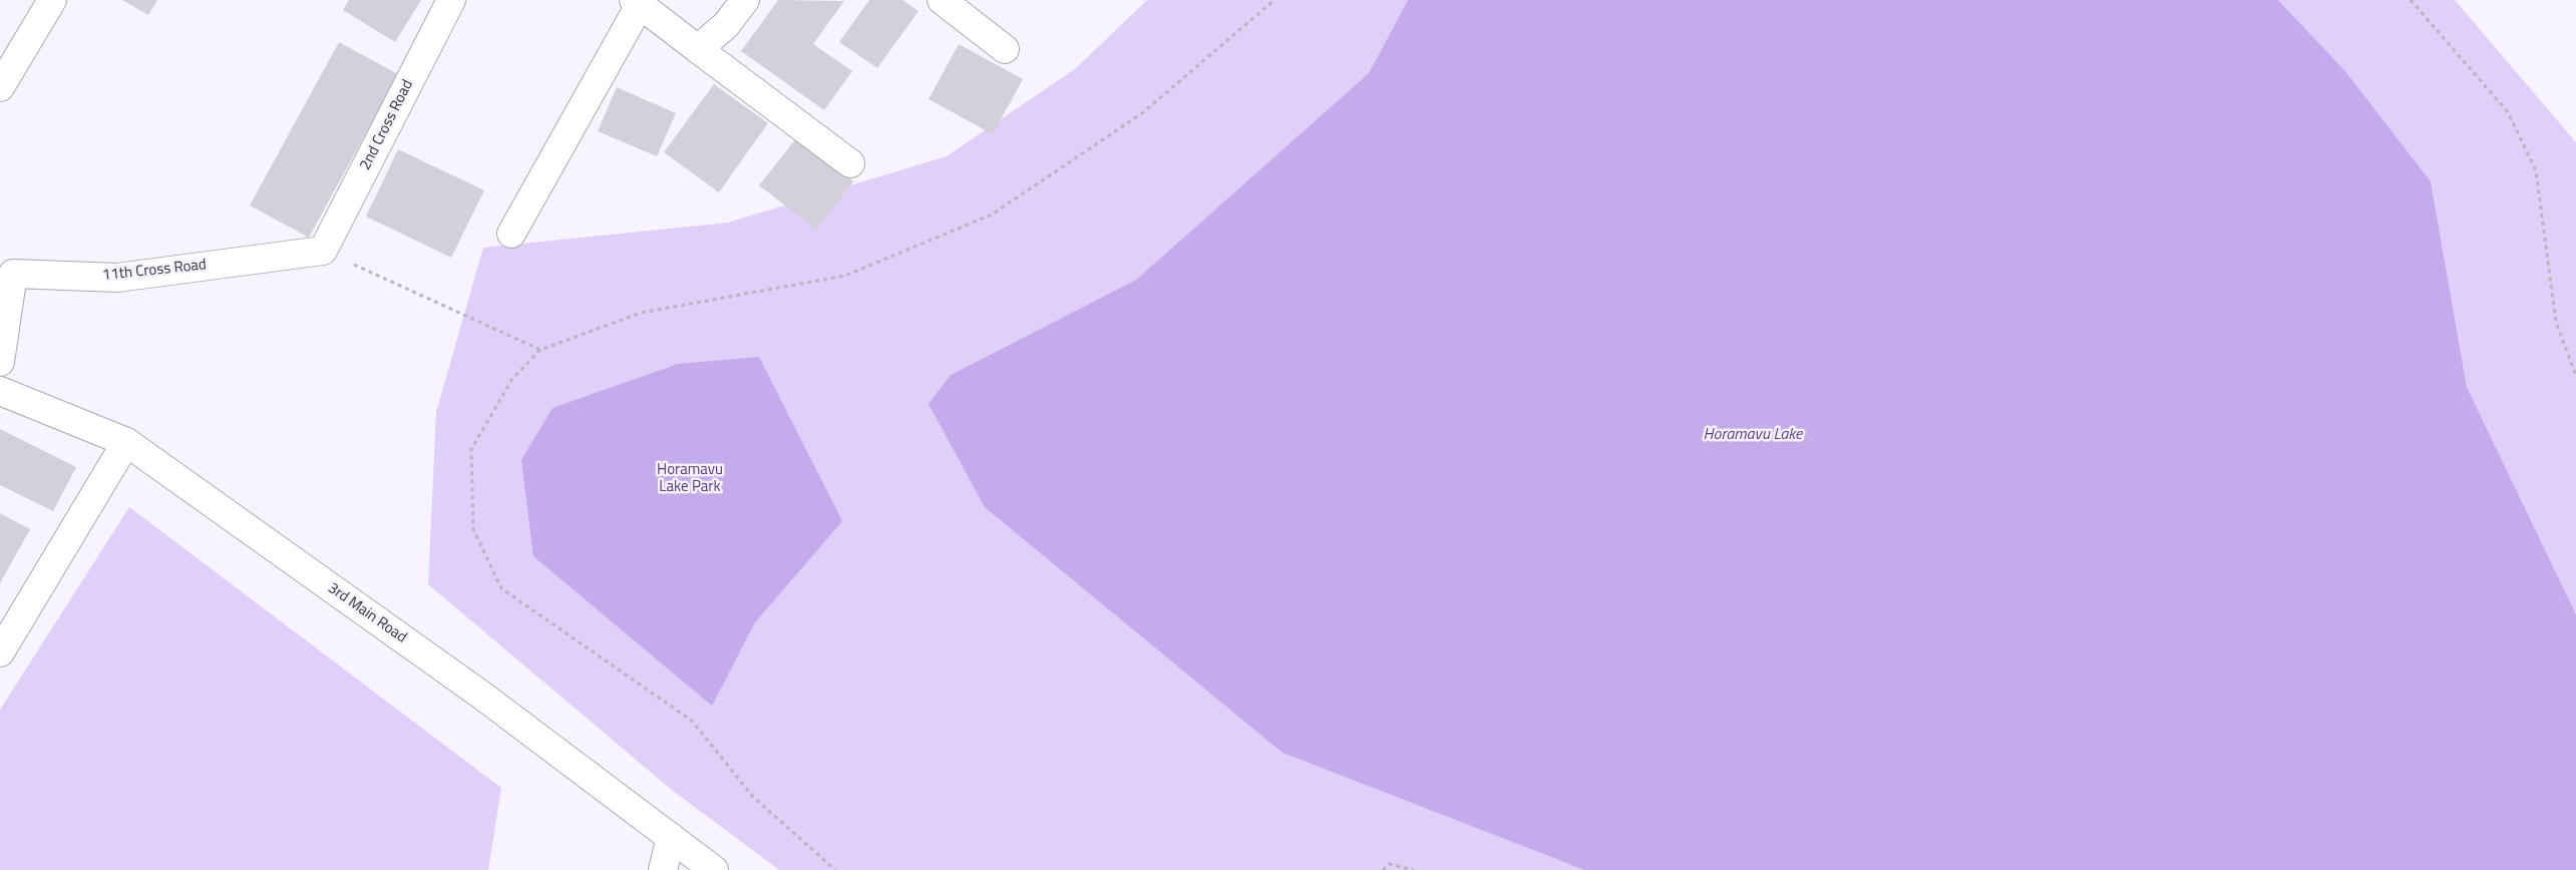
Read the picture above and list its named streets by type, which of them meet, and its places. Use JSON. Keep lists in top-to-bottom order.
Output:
{
  "streets": {
    "street": ["2nd Cross Road", "11th Cross Road", "3rd Main Road"]
  },
  "crossings": [
    ["2nd Cross Road", "11th Cross Road"]
  ],
  "water": ["Horamavu Lake"],
  "parks": ["Horamavu Lake Park"]
}
